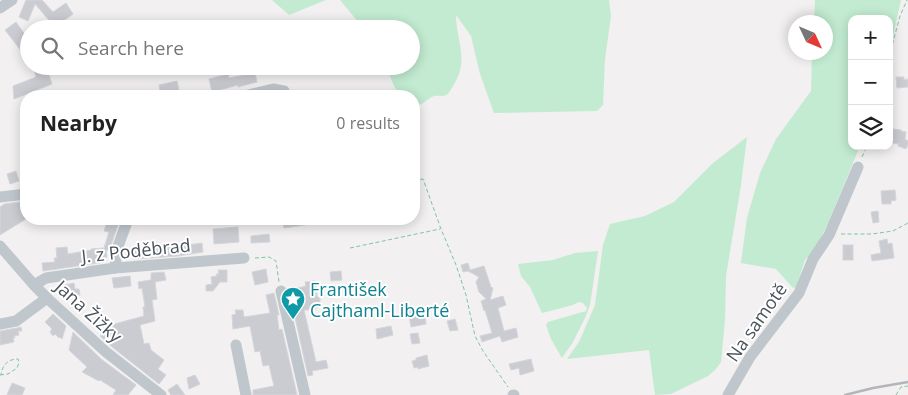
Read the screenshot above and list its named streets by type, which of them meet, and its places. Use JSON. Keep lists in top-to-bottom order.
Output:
{
  "streets": {
    "street": ["J. z Poděbrad", "Jana Žižky", "Na samotě"]
  },
  "crossings": [
    ["J. z Poděbrad", "Jana Žižky"]
  ],
  "places": {
    "place": ["František Cajthaml-Liberté"]
  },
  "north": "bottom right",
  "page": {
    "map_buttons": ["+", "−"],
    "search": "Search here",
    "heading": ["Nearby", "0 results"]
  }
}
